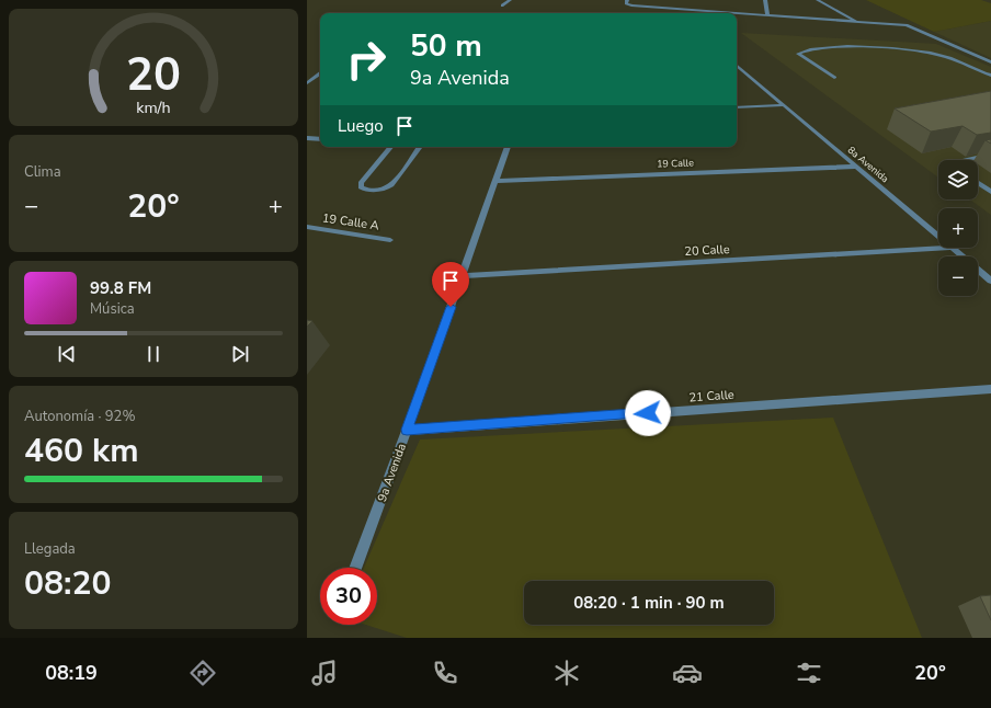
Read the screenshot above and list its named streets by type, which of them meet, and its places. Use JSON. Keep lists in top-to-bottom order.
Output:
{
  "streets": {
    "street": [
      "19 Calle",
      "8a Avenida",
      "19 Calle A",
      "20 Calle",
      "21 Calle",
      "9a Avenida"
    ]
  },
  "crossings": [
    ["19 Calle", "8a Avenida"],
    ["19 Calle", "9a Avenida"],
    ["8a Avenida", "20 Calle"],
    ["20 Calle", "9a Avenida"],
    ["21 Calle", "9a Avenida"]
  ],
  "page": {
    "turn": ["50 m", "9a Avenida"],
    "then": "Luego",
    "tile": [
      "Clima",
      ["Autonomía · 92%", "460 km"],
      ["Llegada", "08:20"]
    ],
    "map_buttons": ["+", "−"],
    "heat": ["−", "20°", "+"],
    "song": ["99.8 FM", "Música"],
    "limit": "30",
    "trip": "08:20 · 1 min · 90 m",
    "tabs": ["08:19", "20°"],
    "gauge": ["20", "km/h"]
  }
}
